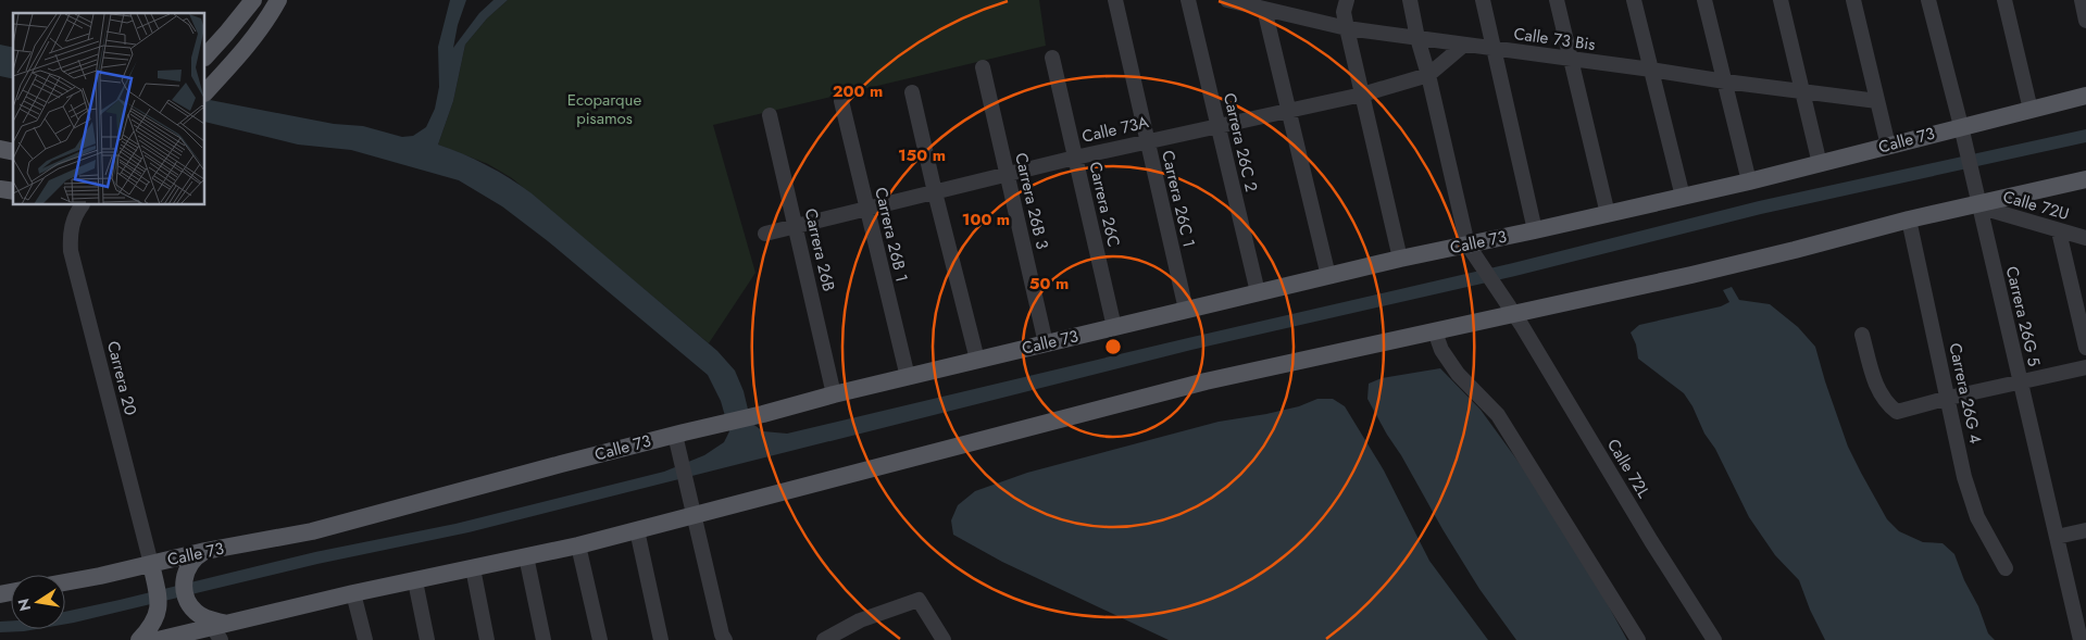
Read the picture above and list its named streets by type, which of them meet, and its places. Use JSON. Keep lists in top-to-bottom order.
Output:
{
  "streets": {
    "main road": ["Calle 73"],
    "street": [
      "Calle 73 Bis",
      "Calle 73A",
      "Carrera 26C 2",
      "Carrera 26C 1",
      "Carrera 26B 3",
      "Carrera 26C",
      "Calle 72U",
      "Carrera 26B 1",
      "Carrera 26B",
      "Carrera 26G 5",
      "Carrera 20",
      "Carrera 26G 4",
      "Calle 72L"
    ]
  },
  "crossings": [
    ["Calle 73 Bis", "Calle 73A"],
    ["Calle 73A", "Carrera 26C 2"],
    ["Calle 73A", "Carrera 26C 1"],
    ["Calle 73A", "Carrera 26B 3"],
    ["Calle 73A", "Carrera 26C"],
    ["Calle 73A", "Carrera 26B 1"],
    ["Calle 73A", "Carrera 26B"],
    ["Calle 73", "Carrera 26C 2"],
    ["Calle 73", "Carrera 26C 1"],
    ["Calle 73", "Carrera 26B 3"],
    ["Calle 73", "Carrera 26C"],
    ["Calle 73", "Carrera 26B 1"],
    ["Calle 73", "Carrera 26B"],
    ["Calle 73", "Carrera 26G 5"],
    ["Calle 73", "Carrera 20"],
    ["Calle 73", "Calle 72L"],
    ["Calle 72U", "Carrera 26G 5"]
  ],
  "parks": ["Ecoparque pisamos"],
  "north": "left",
  "rings": [
    "200 m",
    "150 m",
    "100 m",
    "50 m"
  ]
}
